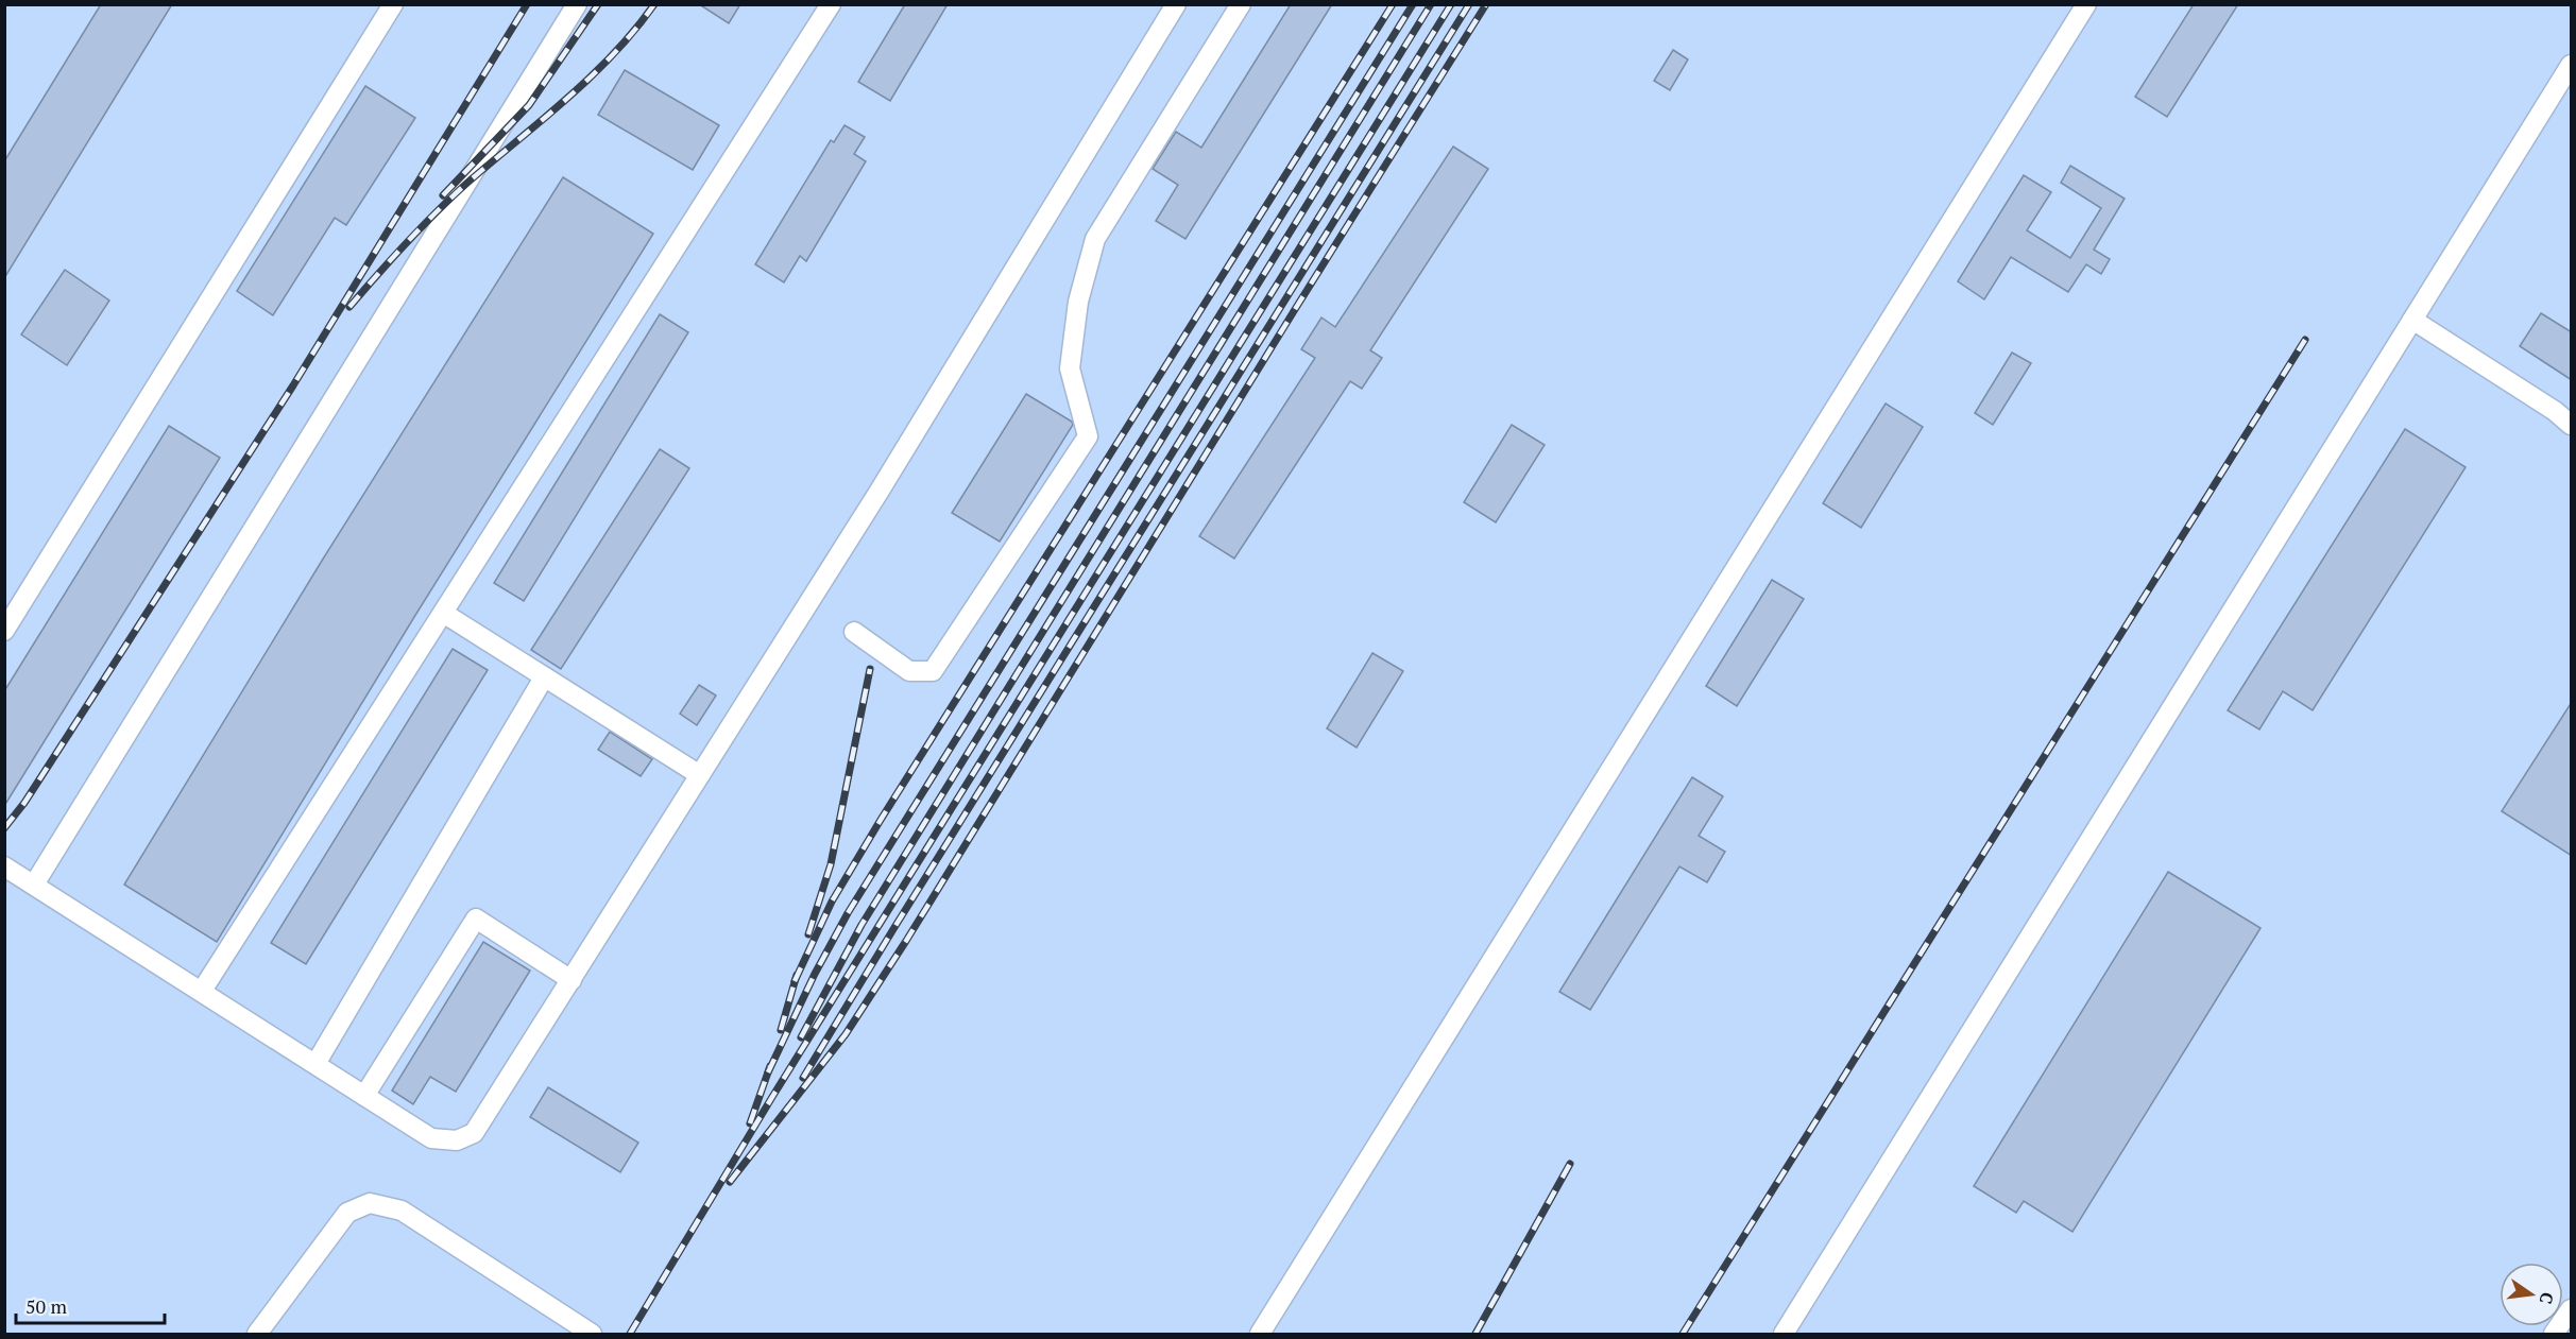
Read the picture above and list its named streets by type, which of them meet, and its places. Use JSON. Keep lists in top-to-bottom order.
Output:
{
  "scale_bar": "50 m",
  "north": "right"
}
